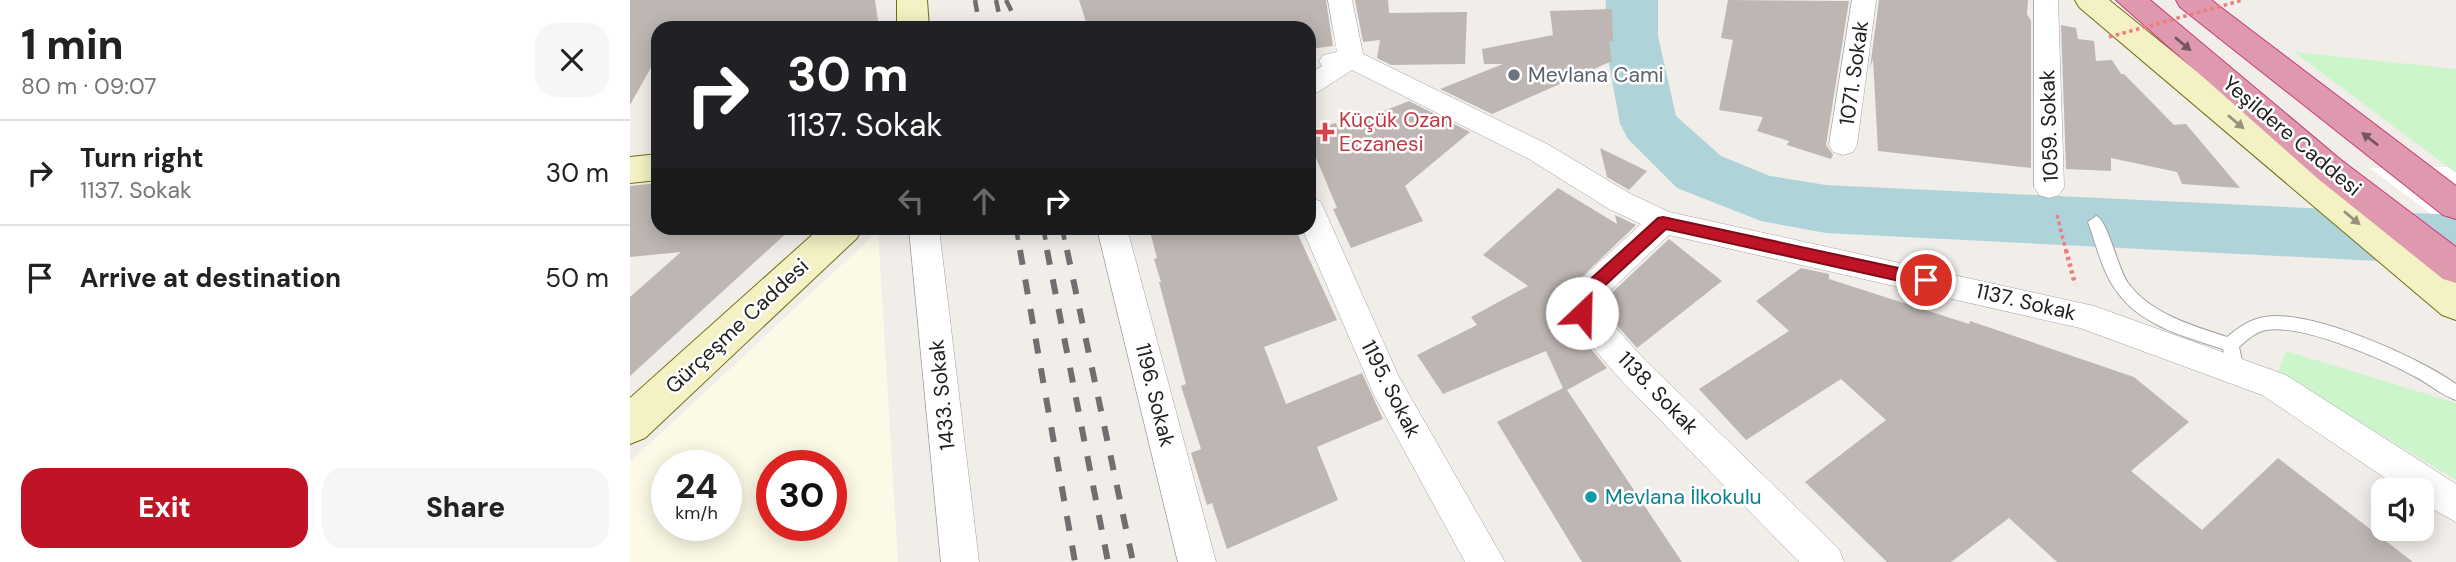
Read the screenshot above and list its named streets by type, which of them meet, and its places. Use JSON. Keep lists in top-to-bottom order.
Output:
{
  "streets": {
    "highway": ["Yeşildere Caddesi"],
    "main road": ["Gürçeşme Caddesi"],
    "street": [
      "1071. Sokak",
      "1059. Sokak",
      "1137. Sokak",
      "1195. Sokak",
      "1138. Sokak",
      "1433. Sokak",
      "1196. Sokak"
    ]
  },
  "crossings": [
    ["1137. Sokak", "1138. Sokak"]
  ],
  "places": {
    "other": ["Mevlana Cami", "Mevlana İlkokulu"],
    "health": ["Küçük Ozan Eczanesi"]
  },
  "page": {
    "heading": ["1 min", "80 m · 09:07"],
    "turn": ["30 m", "1137. Sokak"],
    "list": [
      {
        "name": "Turn right",
        "note": "1137. Sokak",
        "value": "30 m"
      },
      {
        "name": "Arrive at destination",
        "value": "50 m"
      }
    ],
    "speed": "24 km/h",
    "limit": "30",
    "buttons": ["Exit", "Share"]
  }
}
